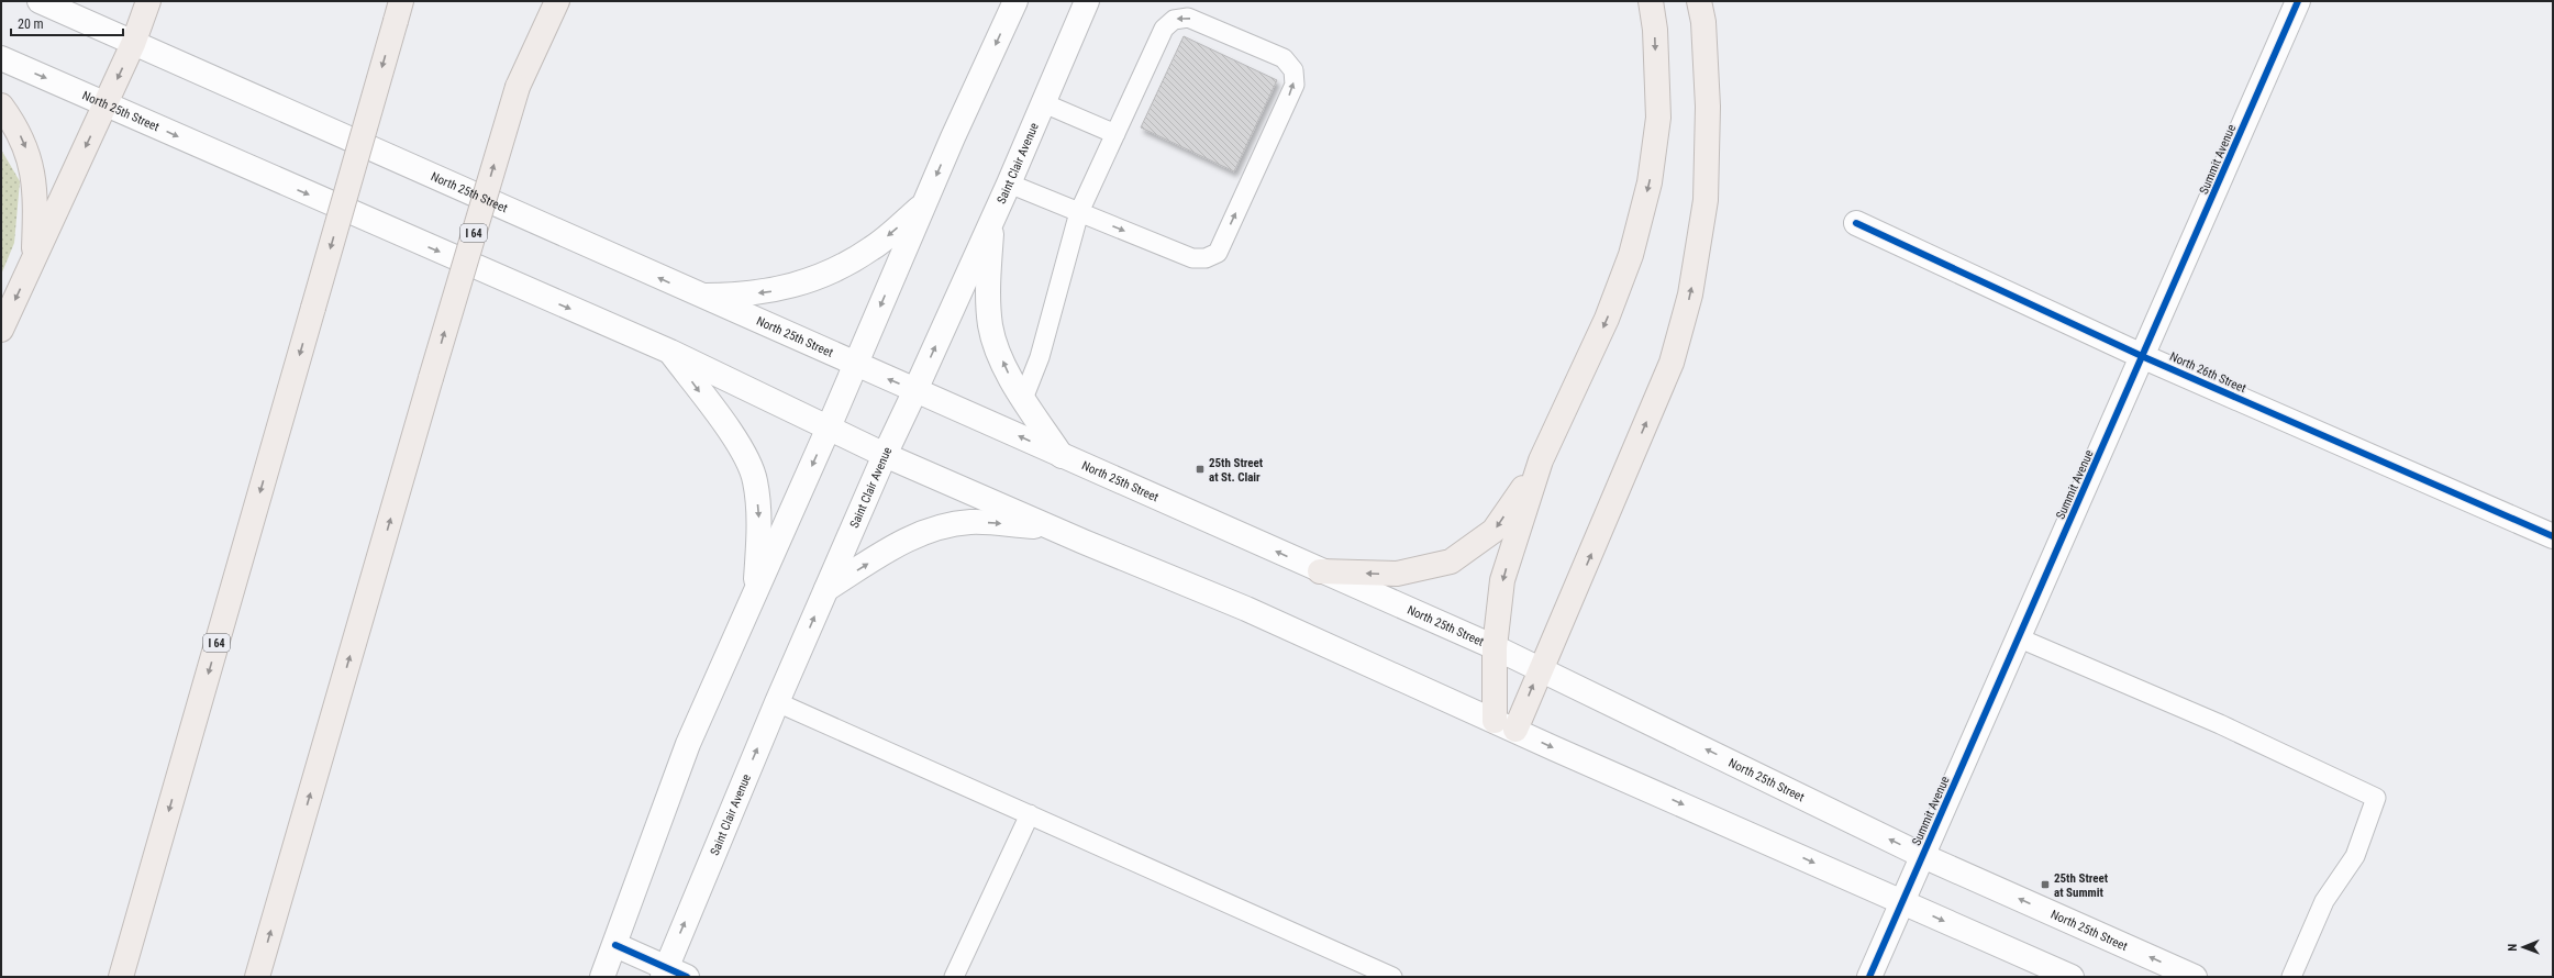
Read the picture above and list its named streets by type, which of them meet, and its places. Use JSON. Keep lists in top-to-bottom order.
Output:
{
  "streets": {
    "highway": ["I 64"],
    "main road": [
      "North 25th Street",
      "Summit Avenue",
      "Saint Clair Avenue",
      "North 26th Street"
    ]
  },
  "crossings": [
    ["North 25th Street", "Summit Avenue"],
    ["North 25th Street", "Saint Clair Avenue"],
    ["Summit Avenue", "North 26th Street"]
  ],
  "places": {
    "transit": ["25th Street at St. Clair", "25th Street at Summit"]
  },
  "scale_bar": "20 m",
  "north": "left"
}
